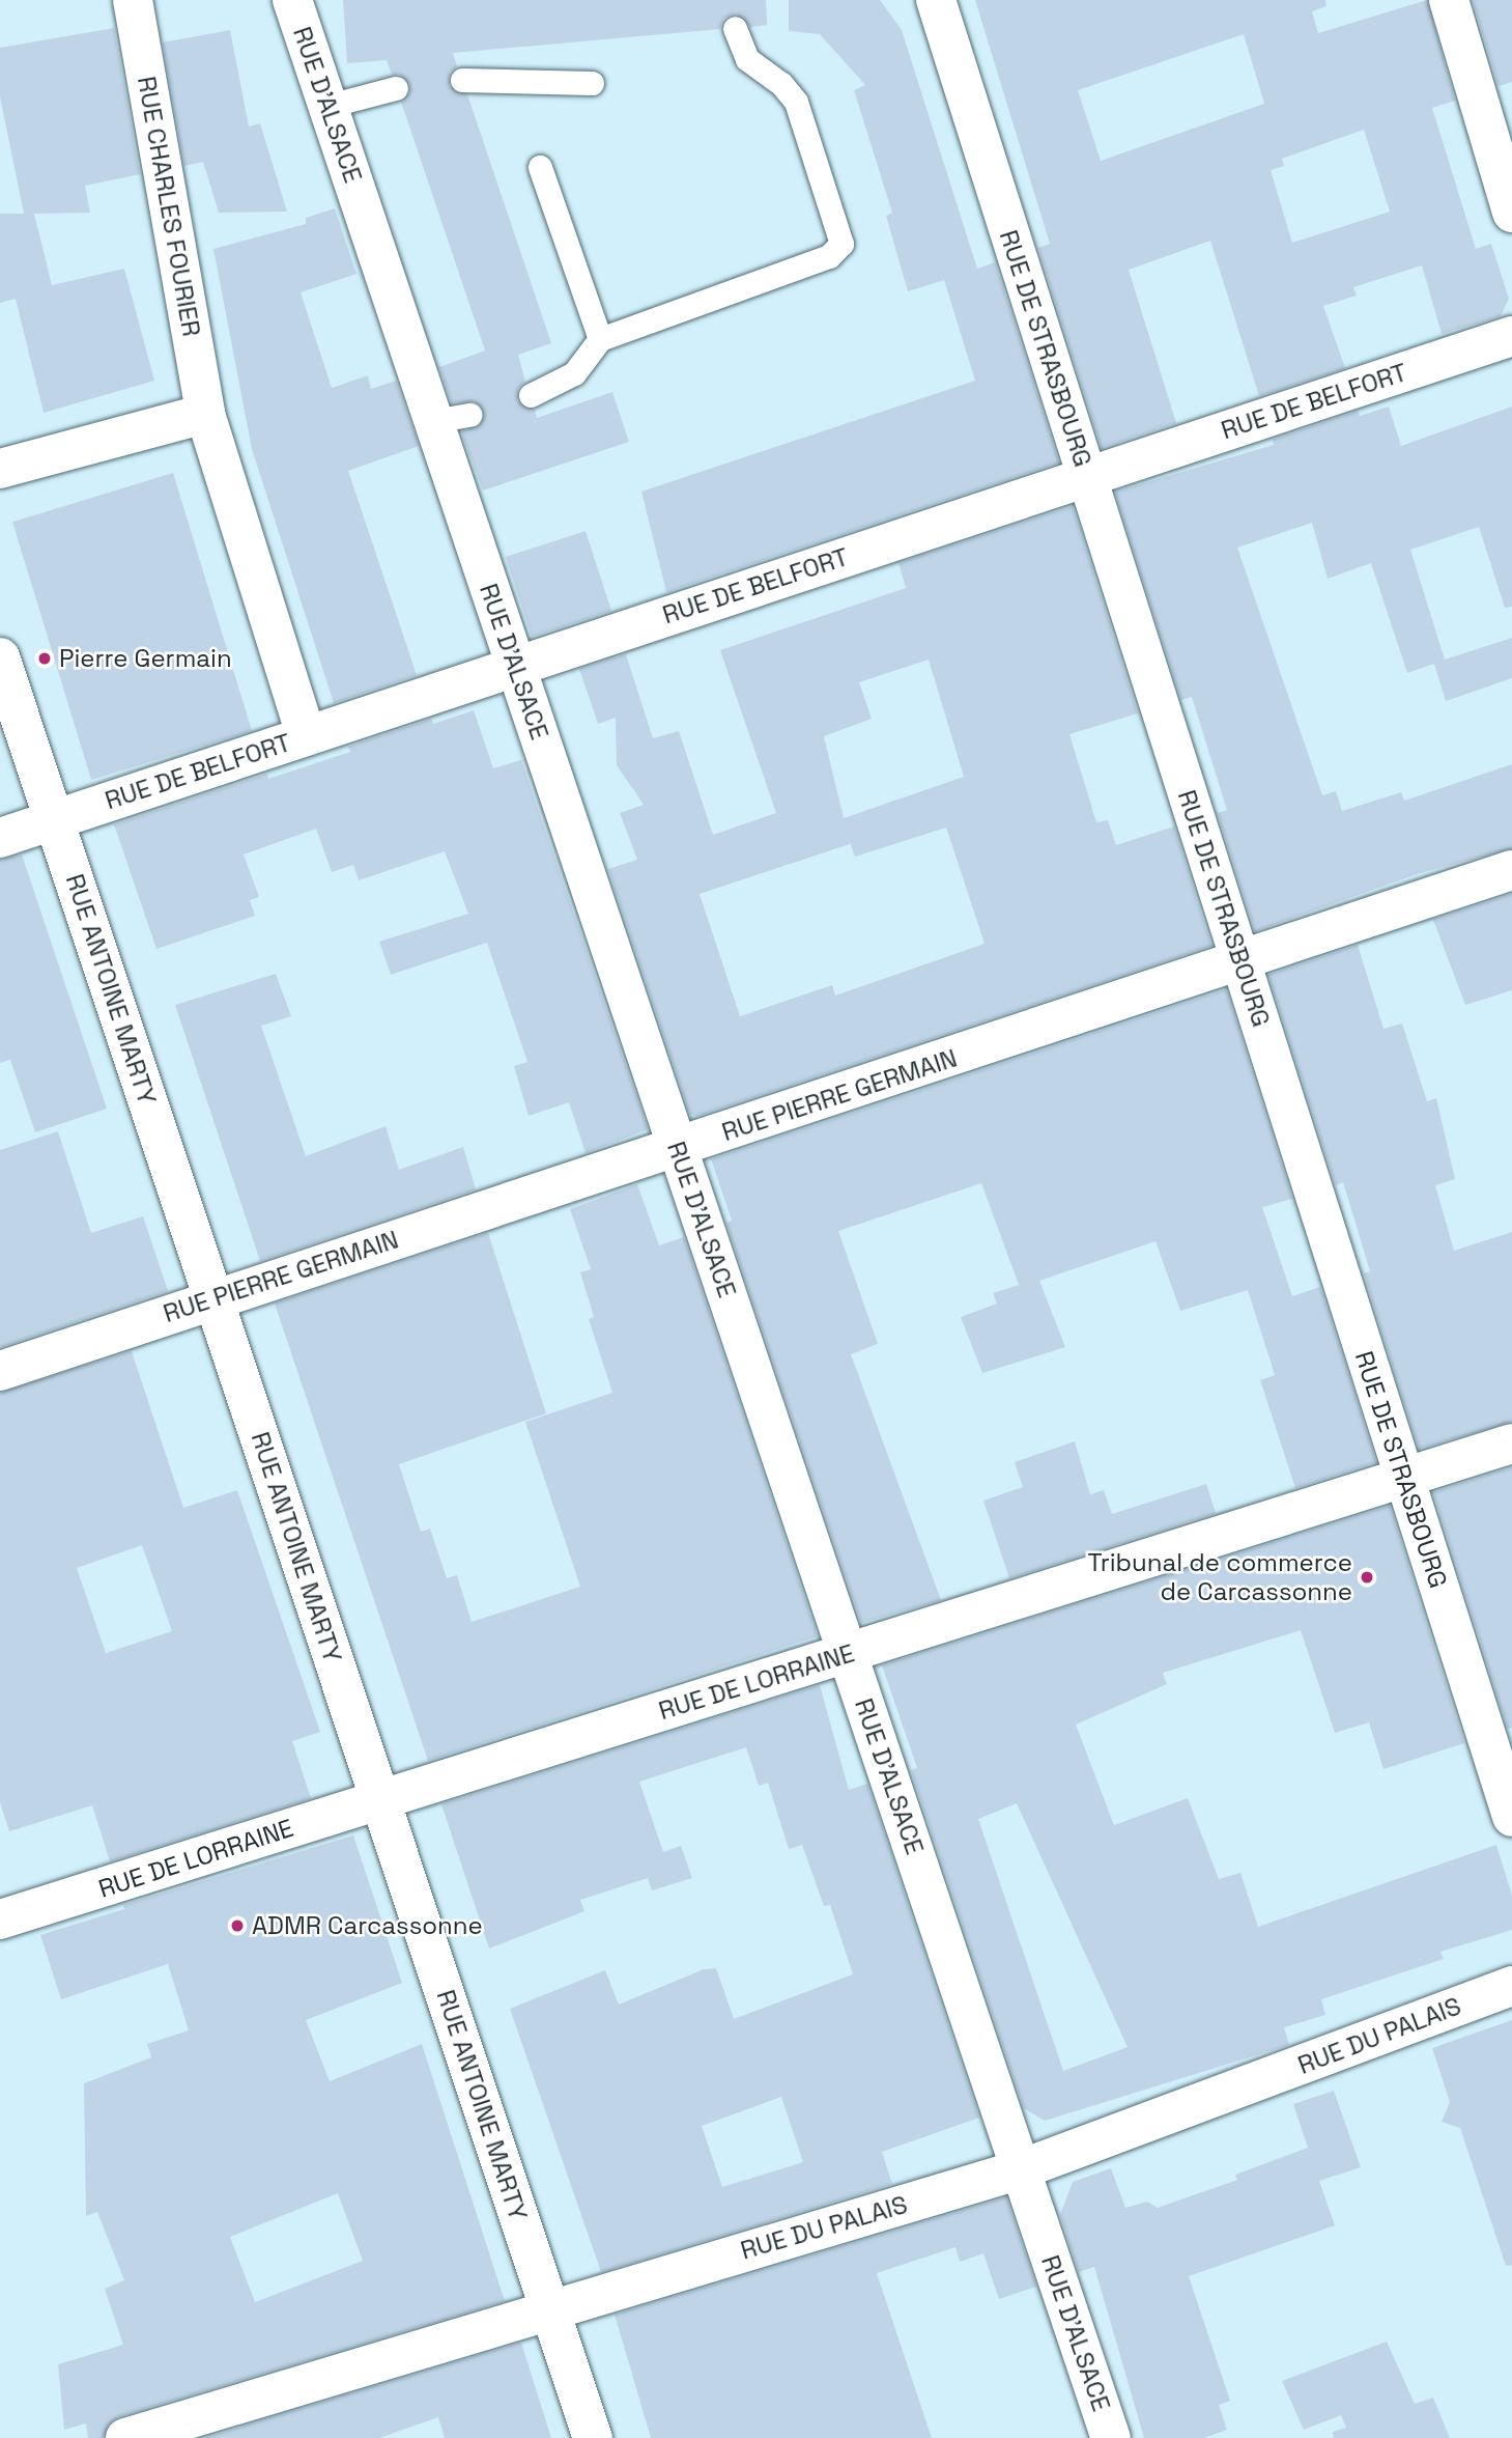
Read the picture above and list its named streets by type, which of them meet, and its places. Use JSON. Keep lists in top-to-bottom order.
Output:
{
  "streets": {
    "street": [
      "RUE D'ALSACE",
      "RUE CHARLES FOURIER",
      "RUE DE STRASBOURG",
      "RUE DE BELFORT",
      "RUE ANTOINE MARTY",
      "RUE PIERRE GERMAIN",
      "RUE DE LORRAINE",
      "RUE DU PALAIS"
    ]
  },
  "crossings": [
    ["RUE D'ALSACE", "RUE DE BELFORT"],
    ["RUE D'ALSACE", "RUE PIERRE GERMAIN"],
    ["RUE D'ALSACE", "RUE DE LORRAINE"],
    ["RUE D'ALSACE", "RUE DU PALAIS"],
    ["RUE CHARLES FOURIER", "RUE DE BELFORT"],
    ["RUE DE STRASBOURG", "RUE DE BELFORT"],
    ["RUE DE STRASBOURG", "RUE PIERRE GERMAIN"],
    ["RUE DE STRASBOURG", "RUE DE LORRAINE"],
    ["RUE DE BELFORT", "RUE ANTOINE MARTY"],
    ["RUE ANTOINE MARTY", "RUE PIERRE GERMAIN"],
    ["RUE ANTOINE MARTY", "RUE DE LORRAINE"],
    ["RUE ANTOINE MARTY", "RUE DU PALAIS"]
  ],
  "places": ["Pierre Germain", "Tribunal de commerce de Carcassonne", "ADMR Carcassonne"]
}
